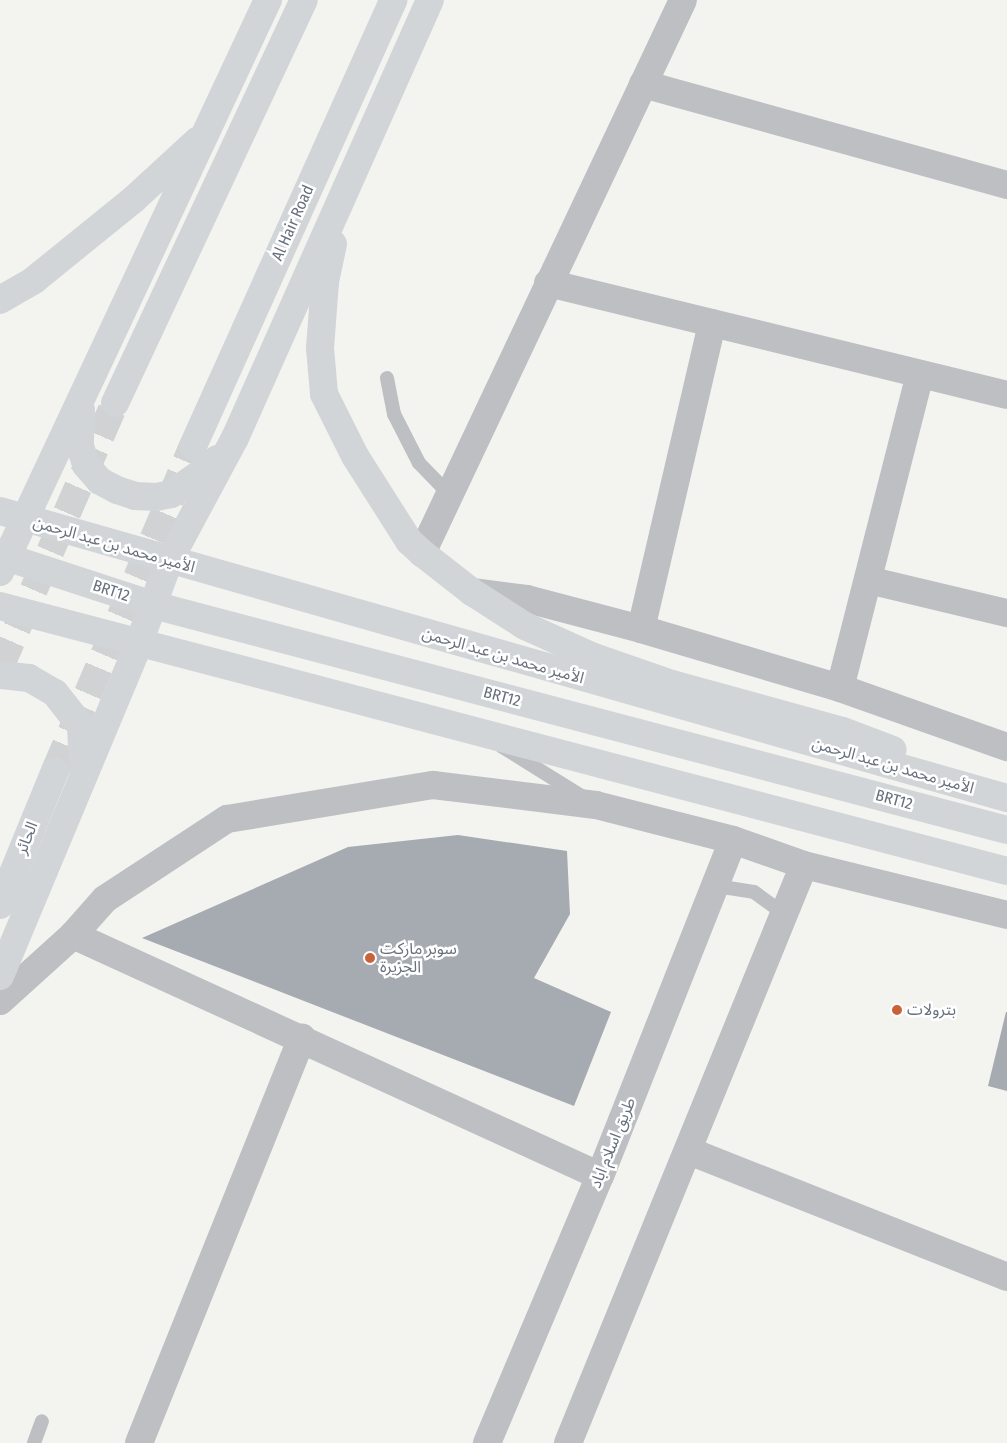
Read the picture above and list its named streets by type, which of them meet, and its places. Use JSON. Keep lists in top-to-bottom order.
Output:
{
  "streets": {
    "main road": [
      "Al Hair Road",
      "الأمير محمد بن عبد الرحمن",
      "BRT12",
      "الحائر"
    ],
    "street": ["طريق اسلام اباد"]
  },
  "places": ["سوبر ماركت الجزيرة", "بترولات"]
}
